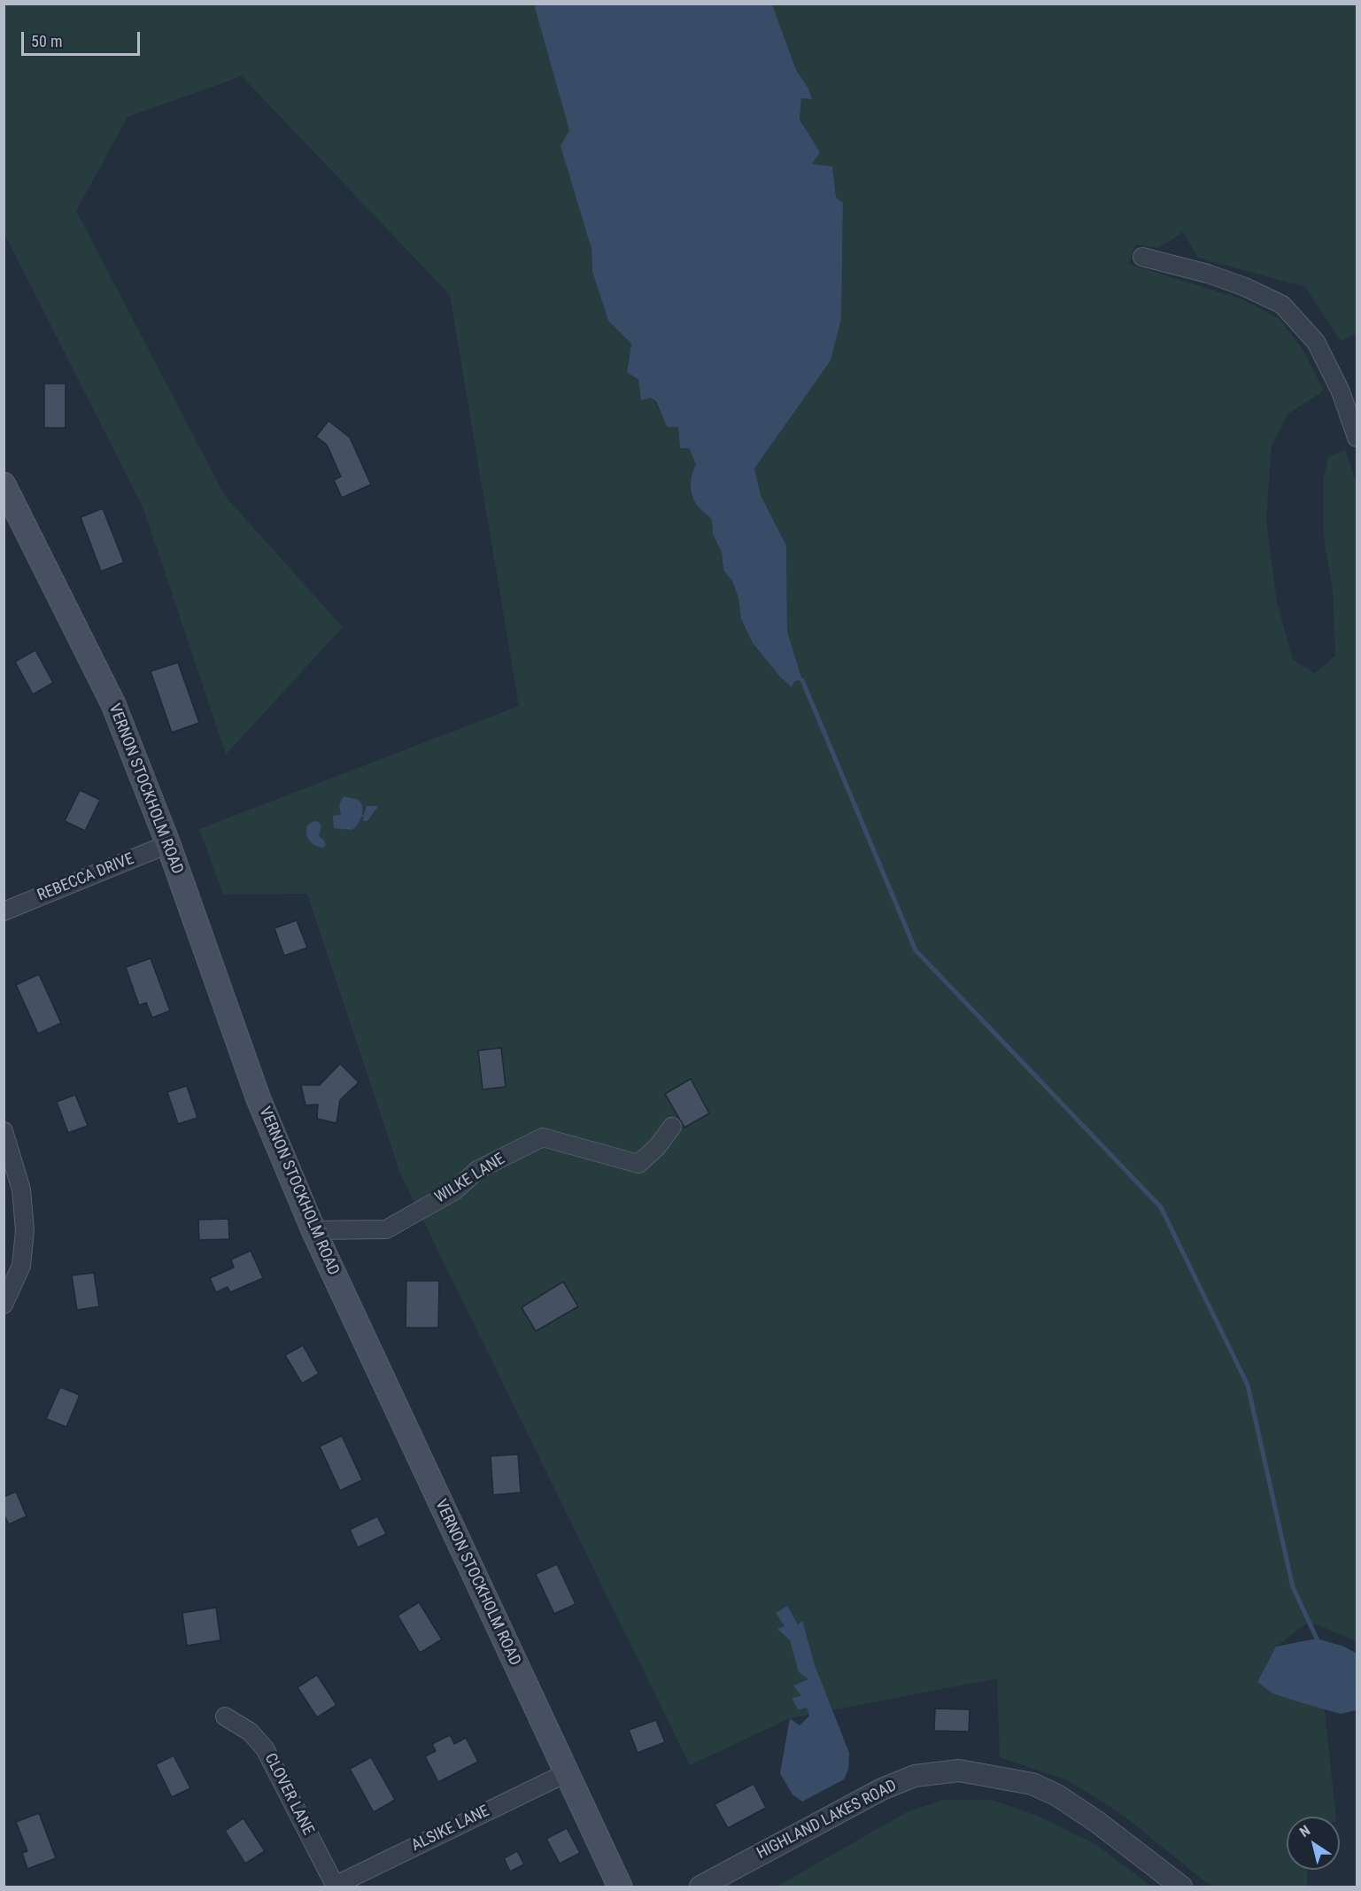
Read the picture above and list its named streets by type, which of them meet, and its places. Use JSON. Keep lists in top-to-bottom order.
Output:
{
  "streets": {
    "main road": ["VERNON STOCKHOLM ROAD"],
    "street": [
      "REBECCA DRIVE",
      "WILKE LANE",
      "CLOVER LANE",
      "HIGHLAND LAKES ROAD",
      "ALSIKE LANE"
    ]
  },
  "crossings": [
    ["VERNON STOCKHOLM ROAD", "REBECCA DRIVE"],
    ["VERNON STOCKHOLM ROAD", "WILKE LANE"],
    ["VERNON STOCKHOLM ROAD", "ALSIKE LANE"],
    ["CLOVER LANE", "ALSIKE LANE"]
  ],
  "scale_bar": "50 m",
  "north": "top left"
}
